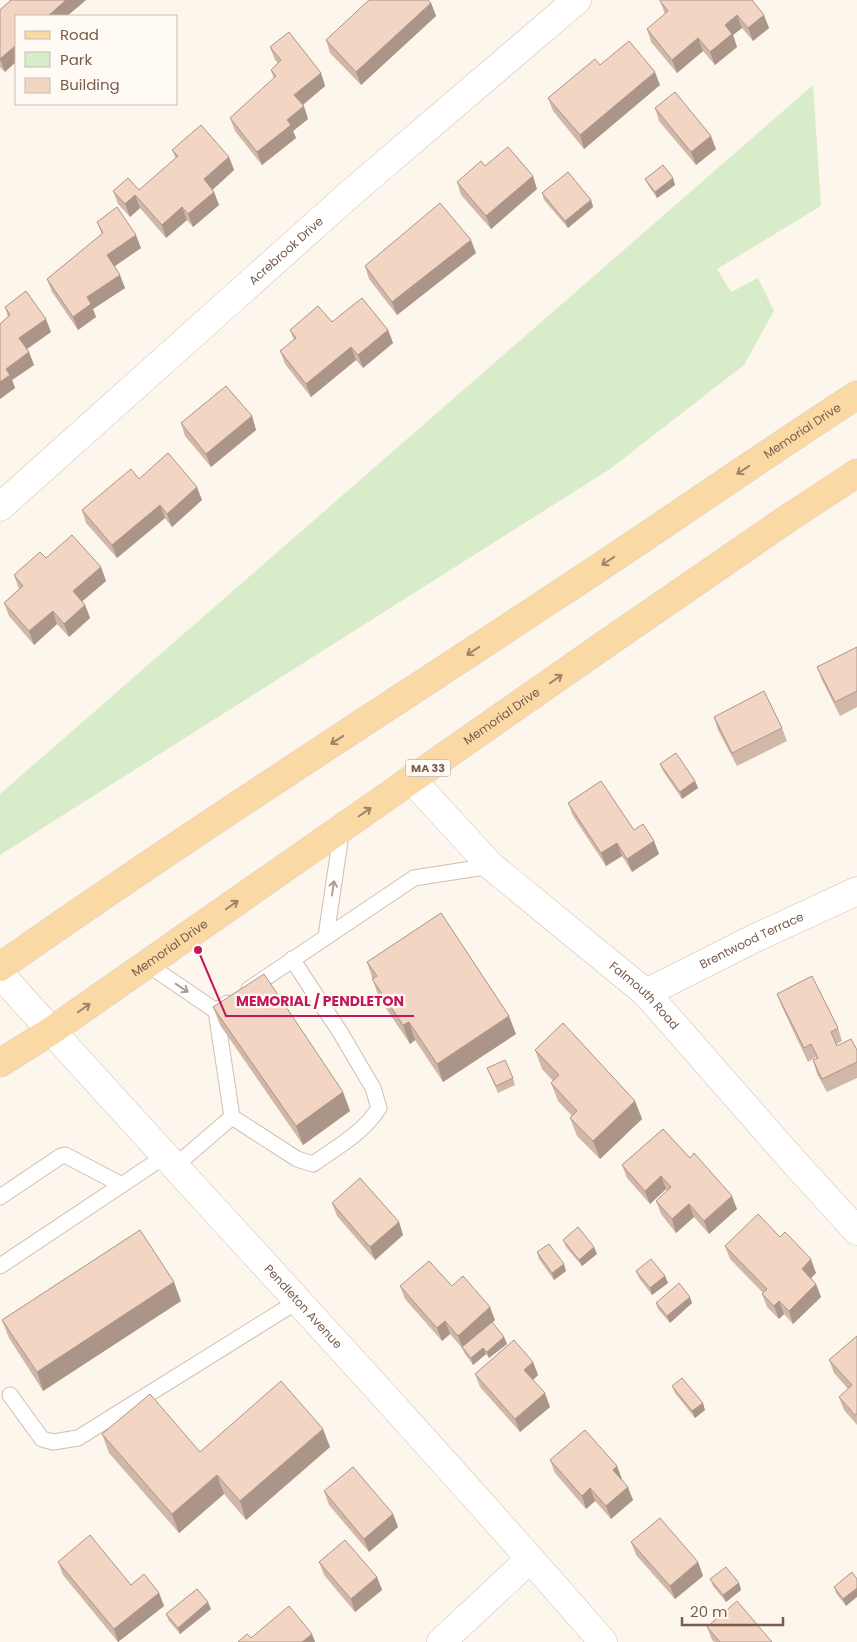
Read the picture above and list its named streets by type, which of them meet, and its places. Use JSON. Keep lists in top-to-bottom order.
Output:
{
  "streets": {
    "main road": ["Memorial Drive", "MA 33"],
    "street": [
      "Acrebrook Drive",
      "Brentwood Terrace",
      "Falmouth Road",
      "Pendleton Avenue"
    ]
  },
  "crossings": [
    ["Memorial Drive", "Falmouth Road"],
    ["Memorial Drive", "Pendleton Avenue"],
    ["Brentwood Terrace", "Falmouth Road"]
  ],
  "places": ["MEMORIAL / PENDLETON"],
  "legend": ["Road", "Park", "Building"],
  "scale_bar": "20 m"
}
